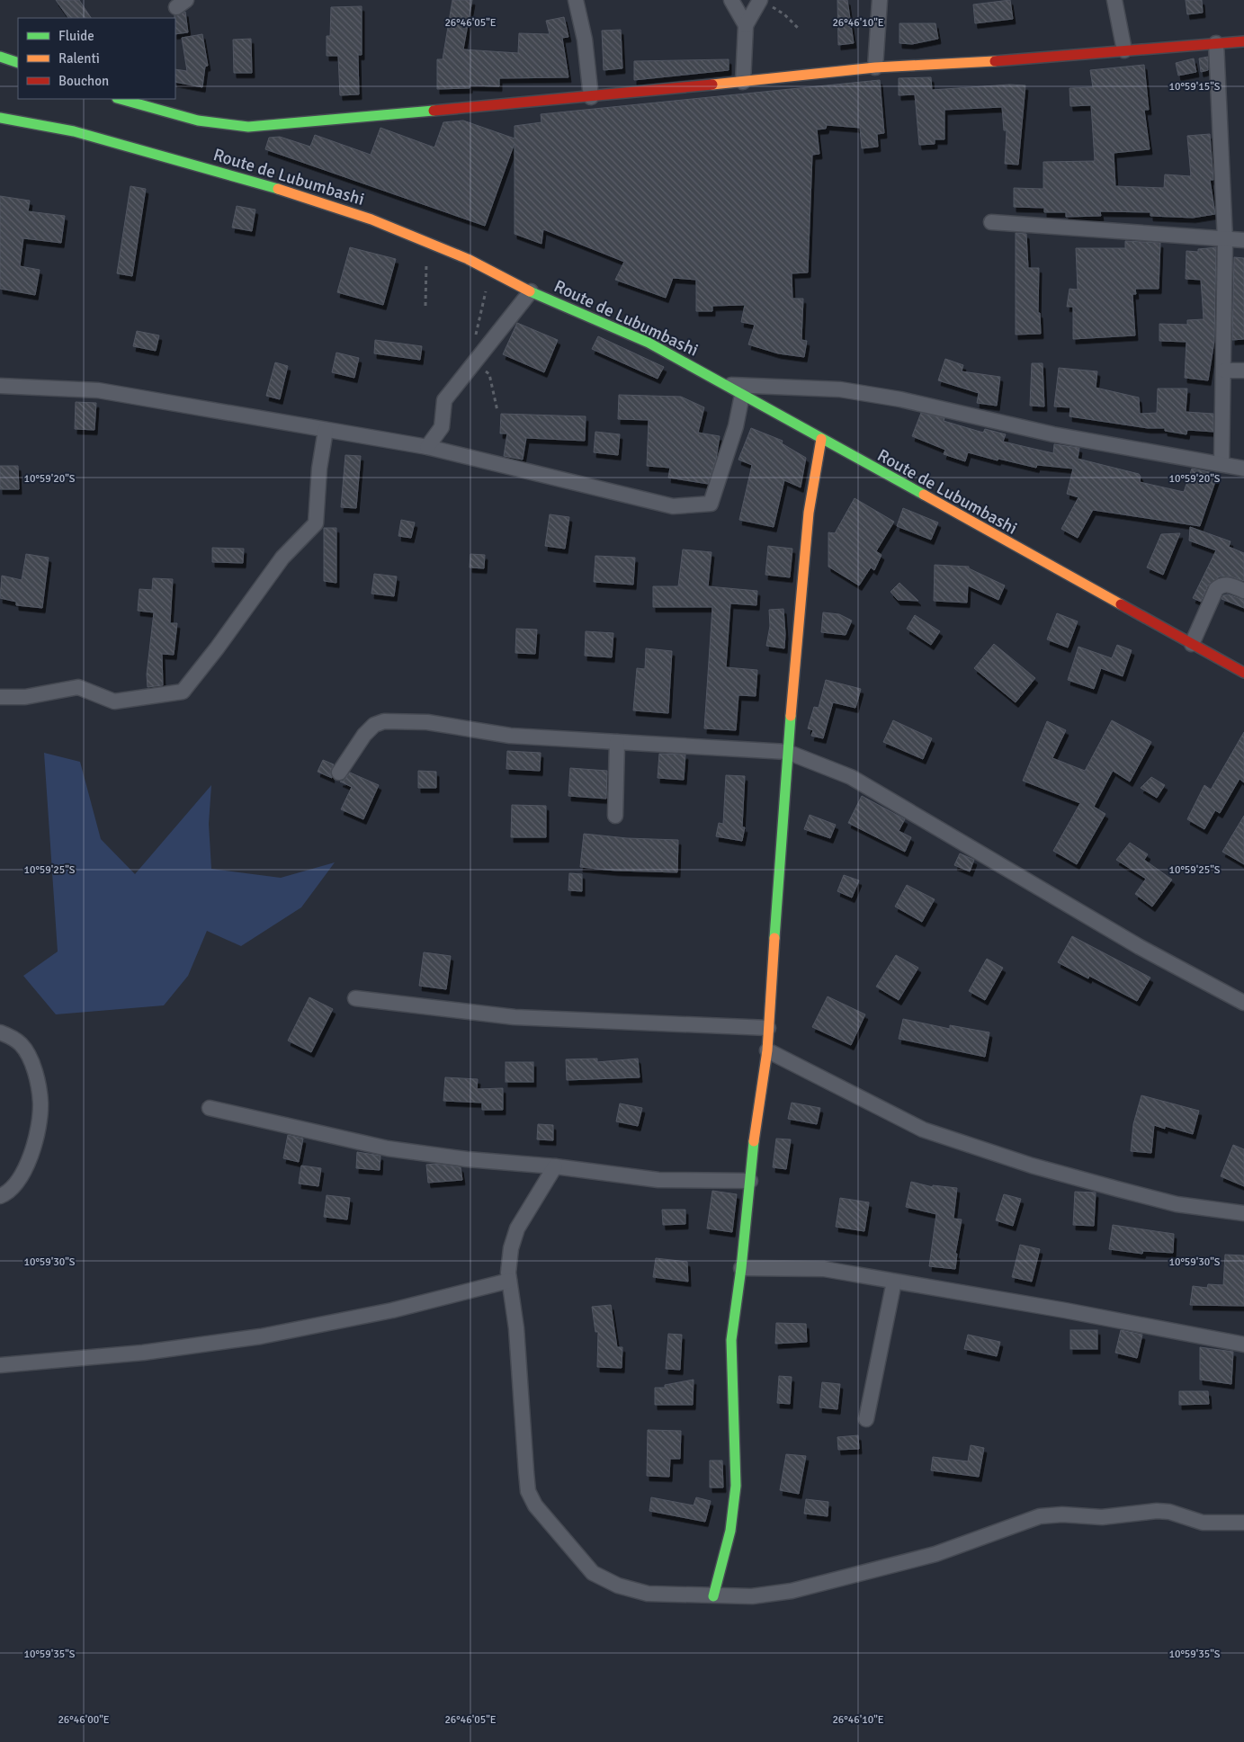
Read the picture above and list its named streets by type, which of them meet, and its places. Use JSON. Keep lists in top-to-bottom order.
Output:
{
  "streets": {
    "main road": ["Route de Lubumbashi"]
  },
  "legend": ["Fluide", "Ralenti", "Bouchon"],
  "coordinates": [
    "26°46'05\"E",
    "26°46'10\"E",
    "10°59'15\"S",
    "10°59'20\"S",
    "10°59'25\"S",
    "10°59'30\"S",
    "10°59'35\"S",
    "26°46'00\"E"
  ]
}
